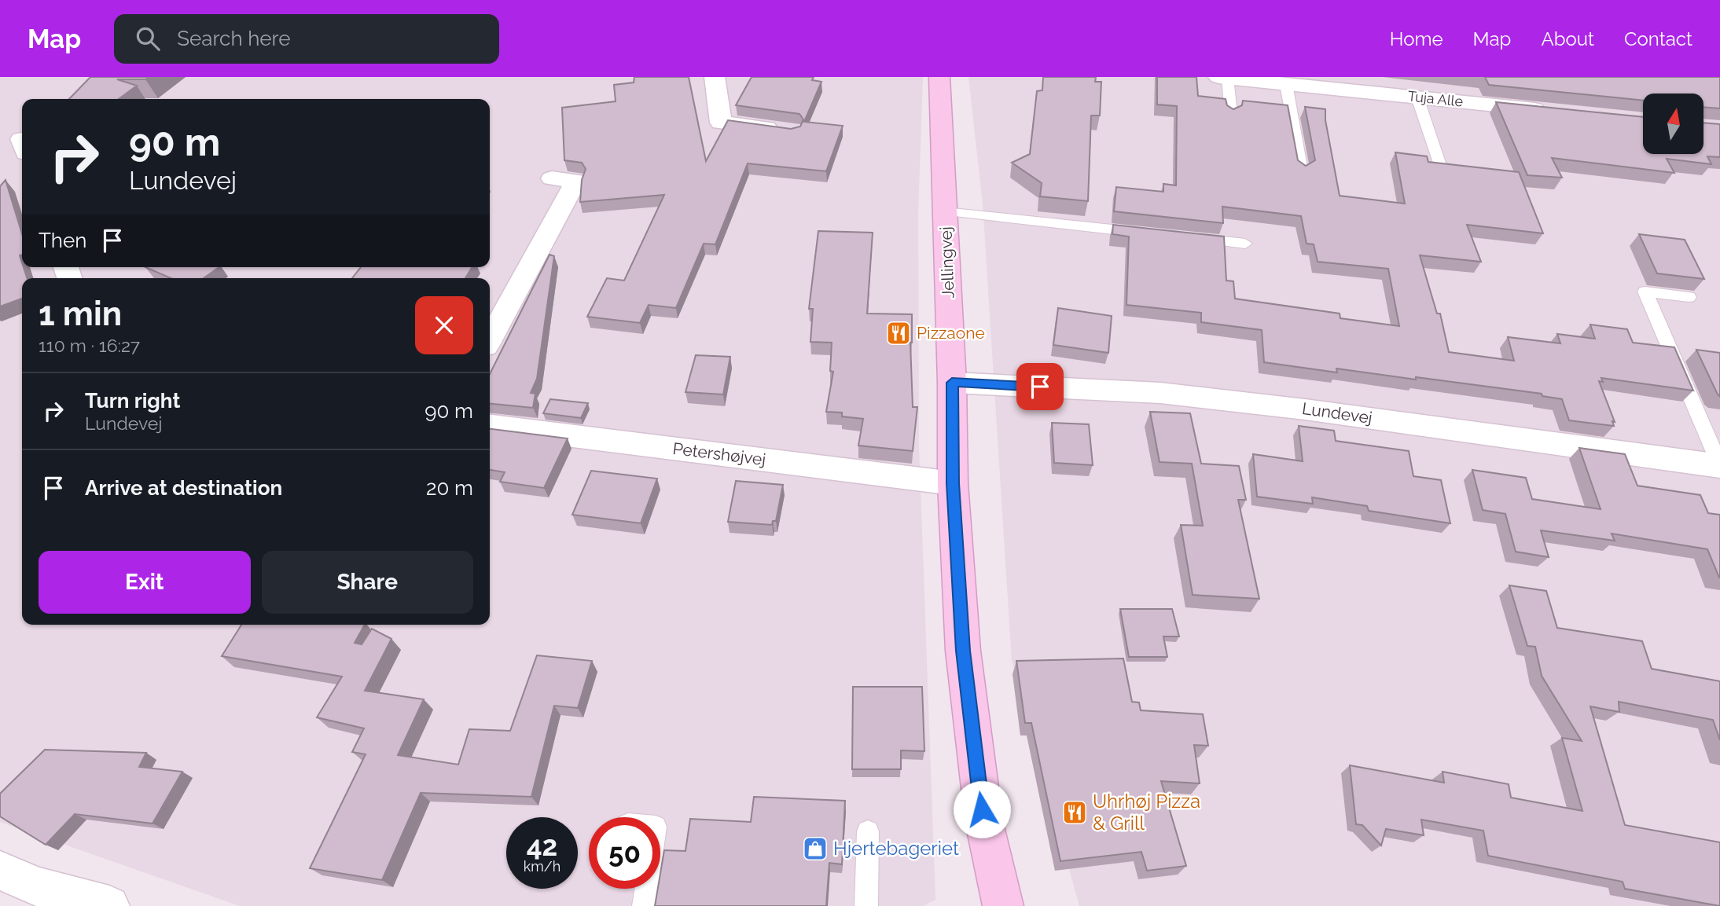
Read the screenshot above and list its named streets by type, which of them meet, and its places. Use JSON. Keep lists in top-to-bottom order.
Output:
{
  "streets": {
    "main road": ["Jellingvej"],
    "street": ["Tuja Alle", "Lundevej", "Petershøjvej"]
  },
  "crossings": [
    ["Jellingvej", "Lundevej"],
    ["Jellingvej", "Petershøjvej"]
  ],
  "places": {
    "restaurant": ["Pizzaone", "Uhrhøj Pizza & Grill"],
    "shop": ["Hjertebageriet"]
  },
  "north": "top",
  "page": {
    "header": "Map",
    "search": "Search here",
    "nav": [
      "Home",
      "Map",
      "About",
      "Contact"
    ],
    "turn": ["90 m", "Lundevej"],
    "then": "Then",
    "heading": ["1 min", "110 m · 16:27"],
    "list": [
      {
        "name": "Turn right",
        "note": "Lundevej",
        "value": "90 m"
      },
      {
        "name": "Arrive at destination",
        "value": "20 m"
      }
    ],
    "buttons": ["Exit", "Share"],
    "speed": "42 km/h",
    "limit": "50"
  }
}
